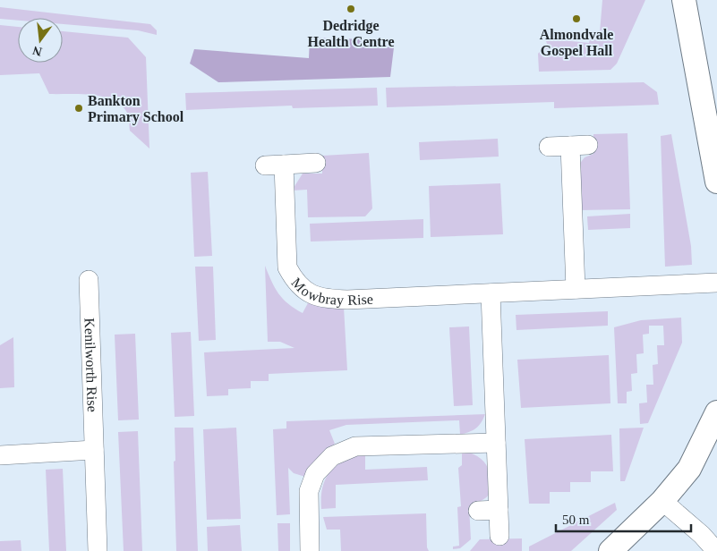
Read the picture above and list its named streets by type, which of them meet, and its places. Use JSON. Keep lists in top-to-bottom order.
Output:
{
  "streets": {
    "street": ["Mowbray Rise", "Kenilworth Rise"]
  },
  "places": ["Dedridge Health Centre", "Almondvale Gospel Hall", "Bankton Primary School"],
  "scale_bar": "50 m",
  "north": "bottom"
}
